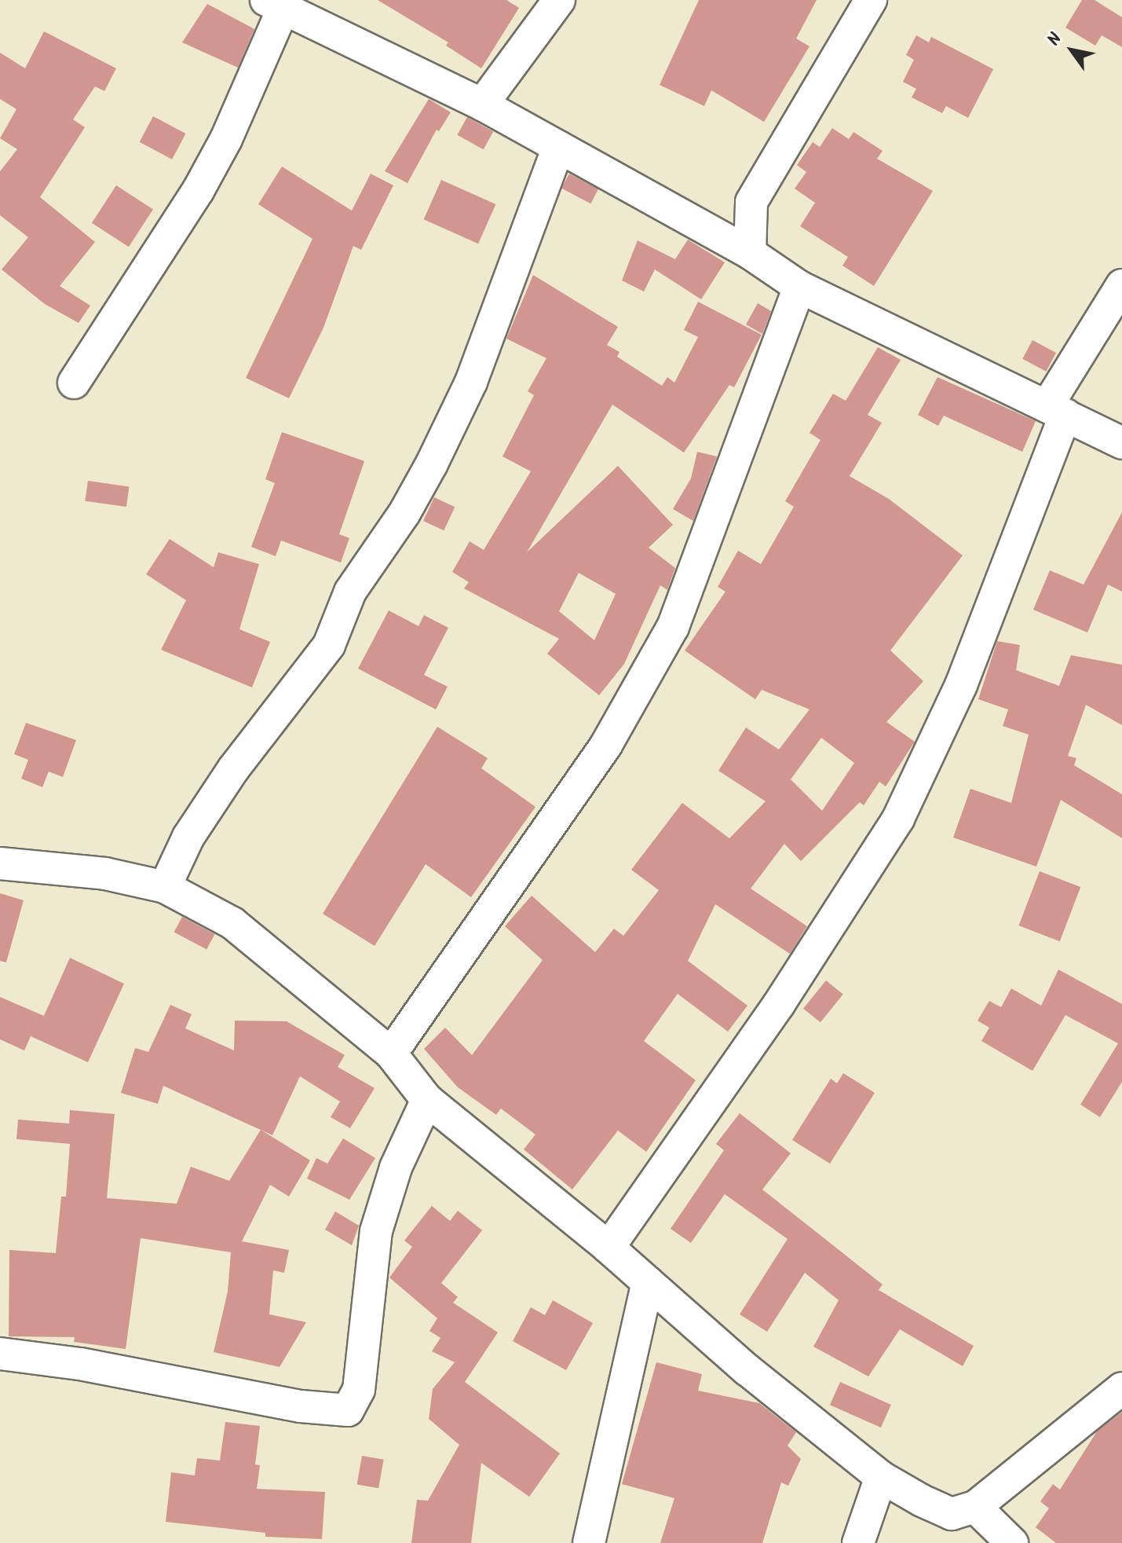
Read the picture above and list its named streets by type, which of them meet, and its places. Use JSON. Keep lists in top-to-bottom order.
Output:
{
  "north": "top left"
}
